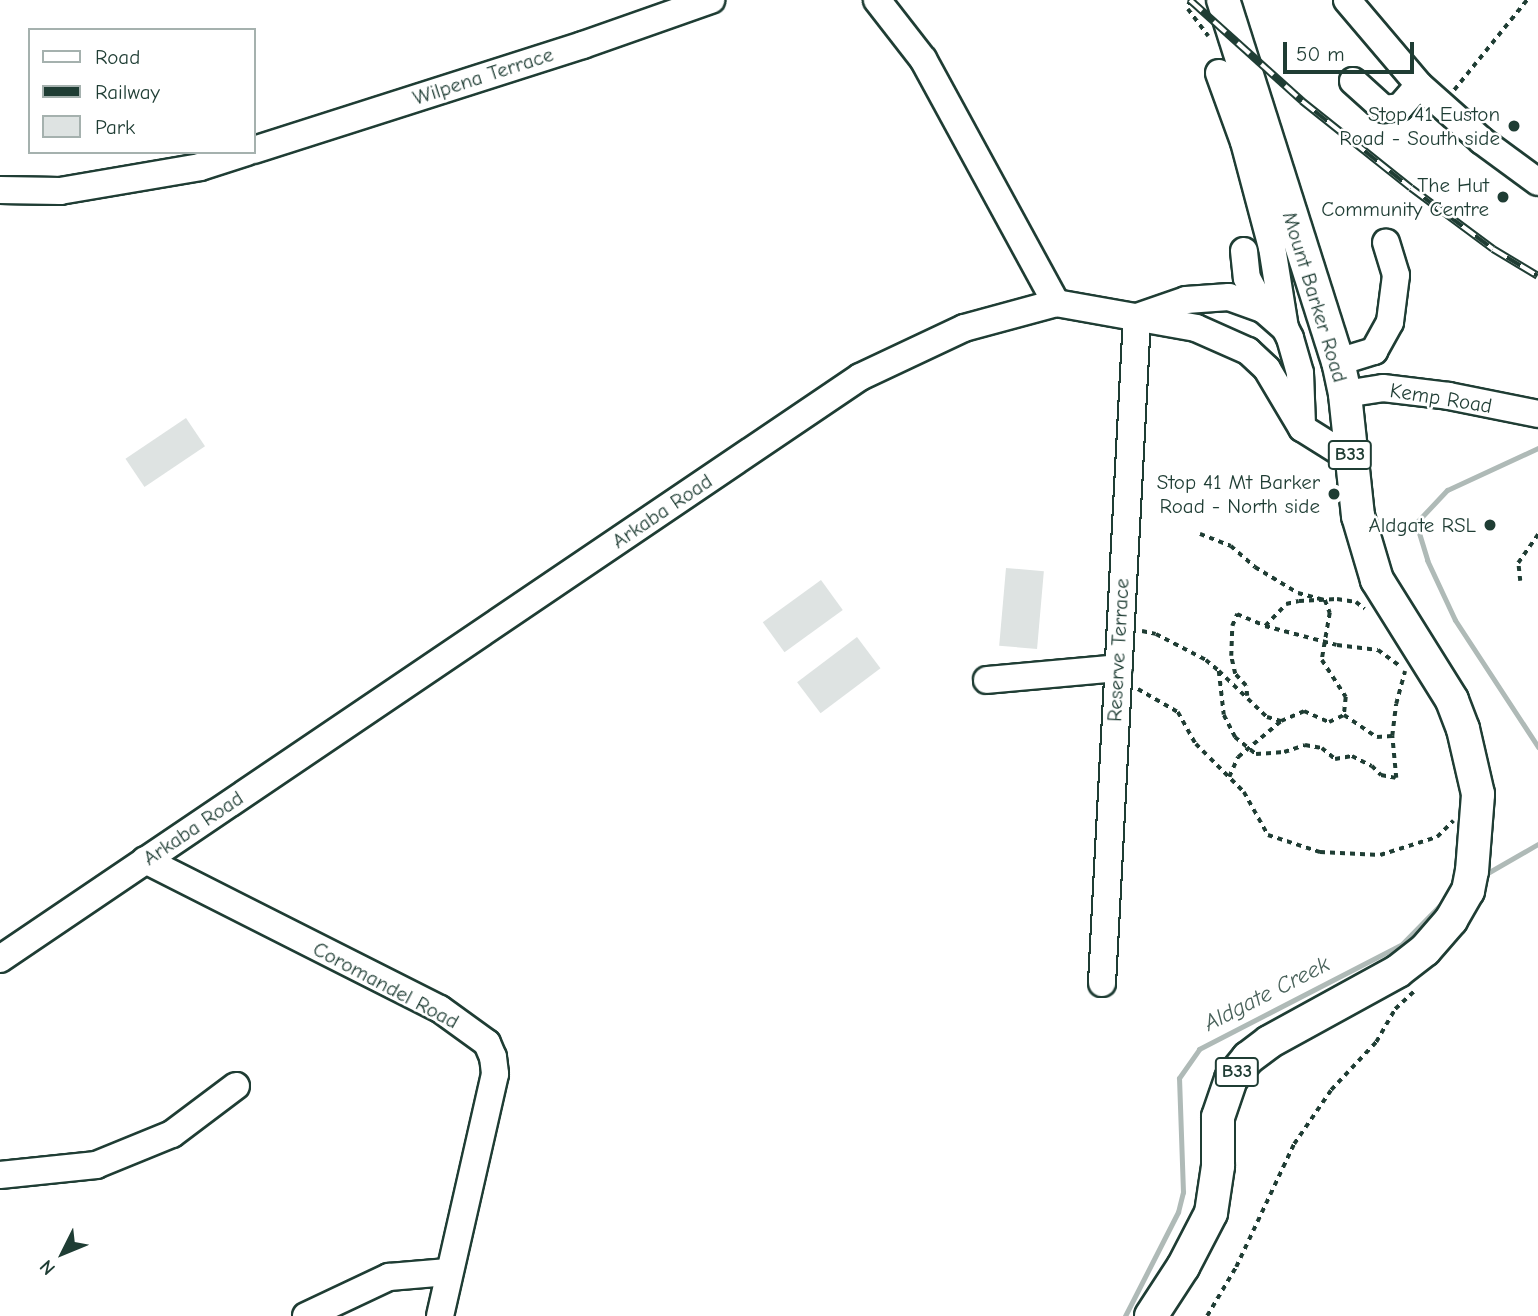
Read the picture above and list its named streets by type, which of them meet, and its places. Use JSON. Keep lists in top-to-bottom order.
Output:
{
  "streets": {
    "main road": ["Mount Barker Road", "B33"],
    "street": [
      "Wilpena Terrace",
      "Kemp Road",
      "Arkaba Road",
      "Reserve Terrace",
      "Coromandel Road"
    ]
  },
  "crossings": [
    ["Mount Barker Road", "Kemp Road"],
    ["Mount Barker Road", "Arkaba Road"],
    ["Arkaba Road", "Reserve Terrace"],
    ["Arkaba Road", "Coromandel Road"]
  ],
  "water": ["Aldgate Creek"],
  "places": [
    "Stop 41 Euston Road - South side",
    "The Hut Community Centre",
    "Stop 41 Mt Barker Road - North side",
    "Aldgate RSL"
  ],
  "legend": ["Road", "Railway", "Park"],
  "scale_bar": "50 m",
  "north": "bottom left"
}
